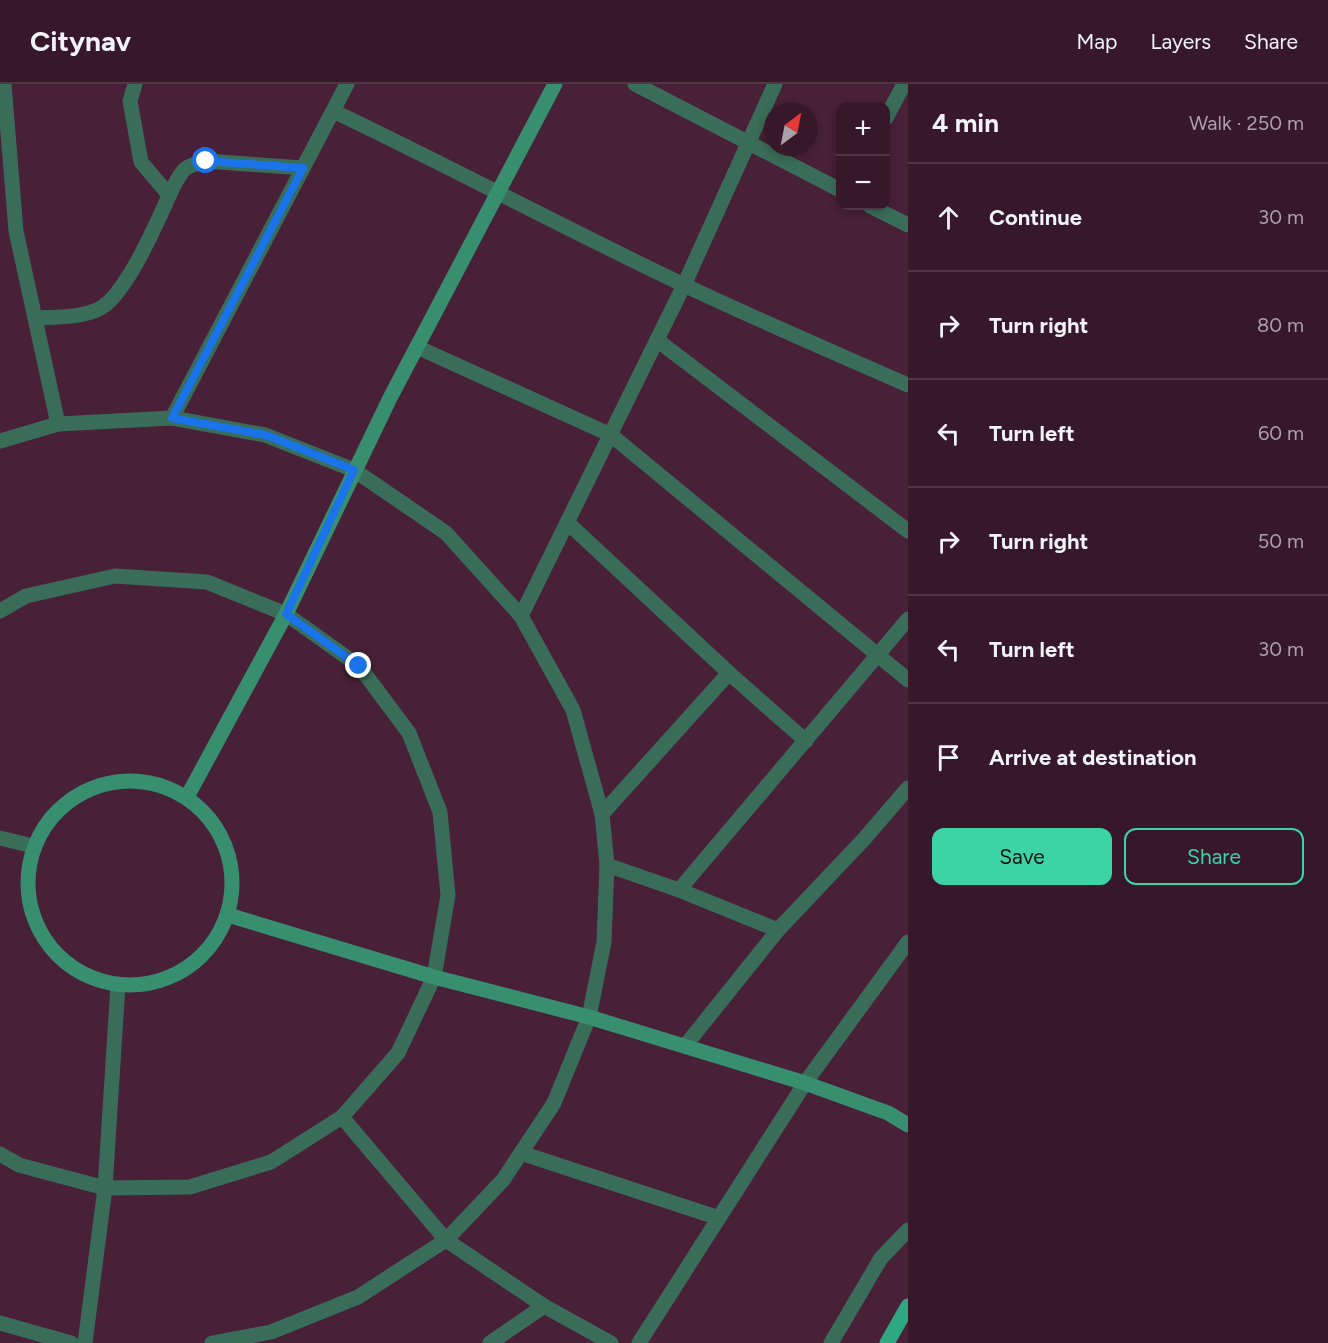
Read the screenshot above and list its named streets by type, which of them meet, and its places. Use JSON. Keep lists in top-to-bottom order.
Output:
{
  "north": "top right",
  "page": {
    "header": "Citynav",
    "nav": ["Map", "Layers", "Share"],
    "heading": ["4 min", "Walk · 250 m"],
    "map_buttons": ["+", "−"],
    "list": [
      ["Continue", "30 m"],
      ["Turn right", "80 m"],
      ["Turn left", "60 m"],
      ["Turn right", "50 m"],
      ["Turn left", "30 m"],
      "Arrive at destination"
    ],
    "buttons": ["Save", "Share"]
  }
}
